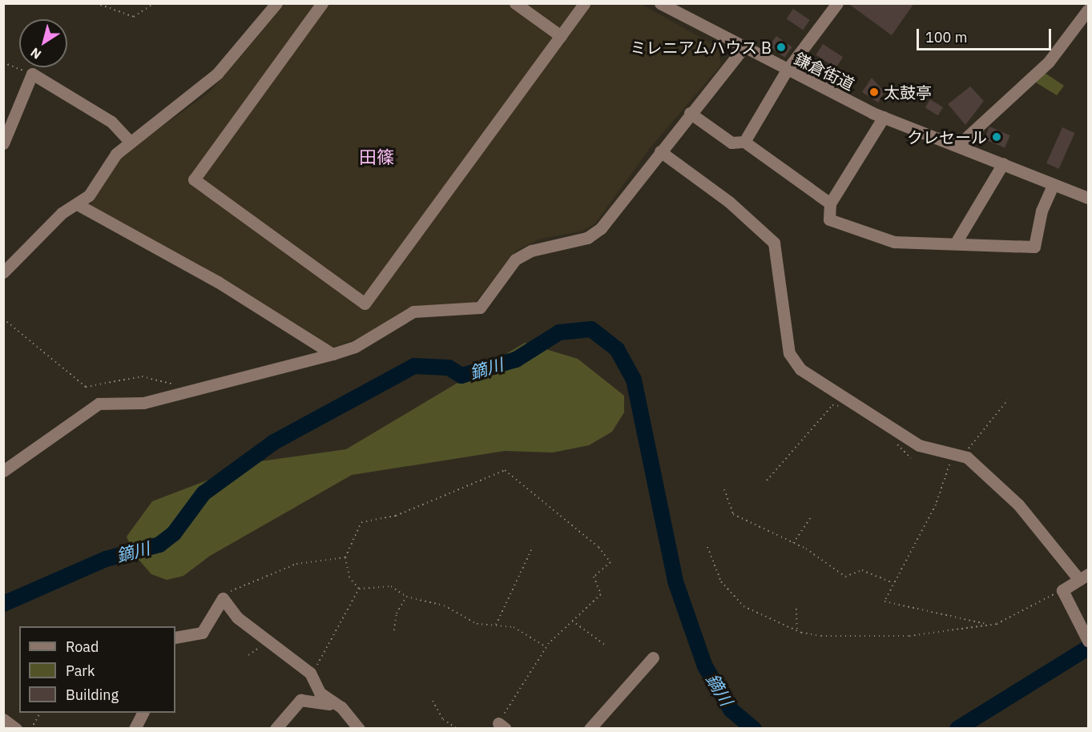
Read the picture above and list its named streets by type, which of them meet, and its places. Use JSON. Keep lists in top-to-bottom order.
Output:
{
  "streets": {
    "street": ["鎌倉街道"]
  },
  "districts": ["田篠"],
  "water": ["鏑川"],
  "places": ["ミレニアムハウス B", "太鼓亭", "クレセール"],
  "legend": ["Road", "Park", "Building"],
  "scale_bar": "100 m",
  "north": "bottom left"
}
